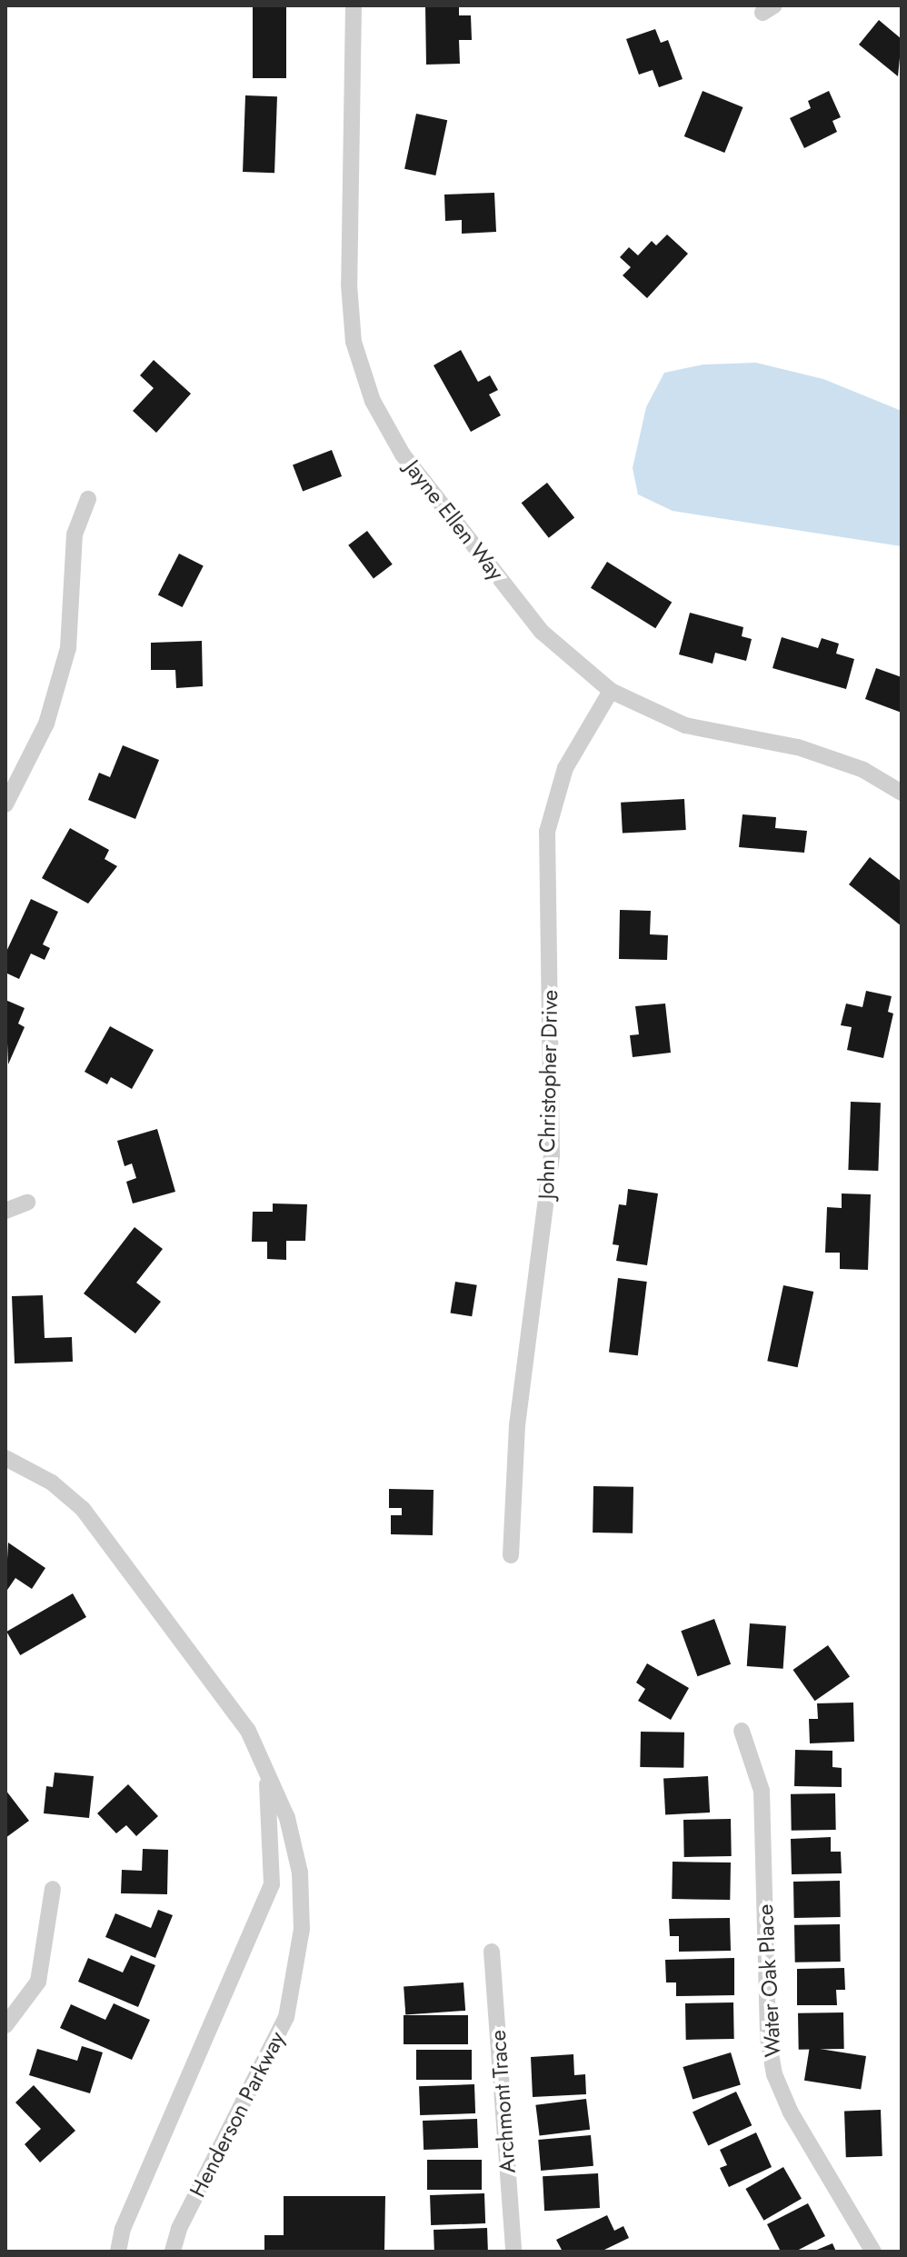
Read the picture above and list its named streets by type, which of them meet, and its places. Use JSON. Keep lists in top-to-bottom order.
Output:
{
  "streets": {
    "street": [
      "Jayne Ellen Way",
      "John Christopher Drive",
      "Water Oak Place",
      "Archmont Trace",
      "Henderson Parkway"
    ]
  },
  "crossings": [
    ["Jayne Ellen Way", "John Christopher Drive"]
  ]
}
